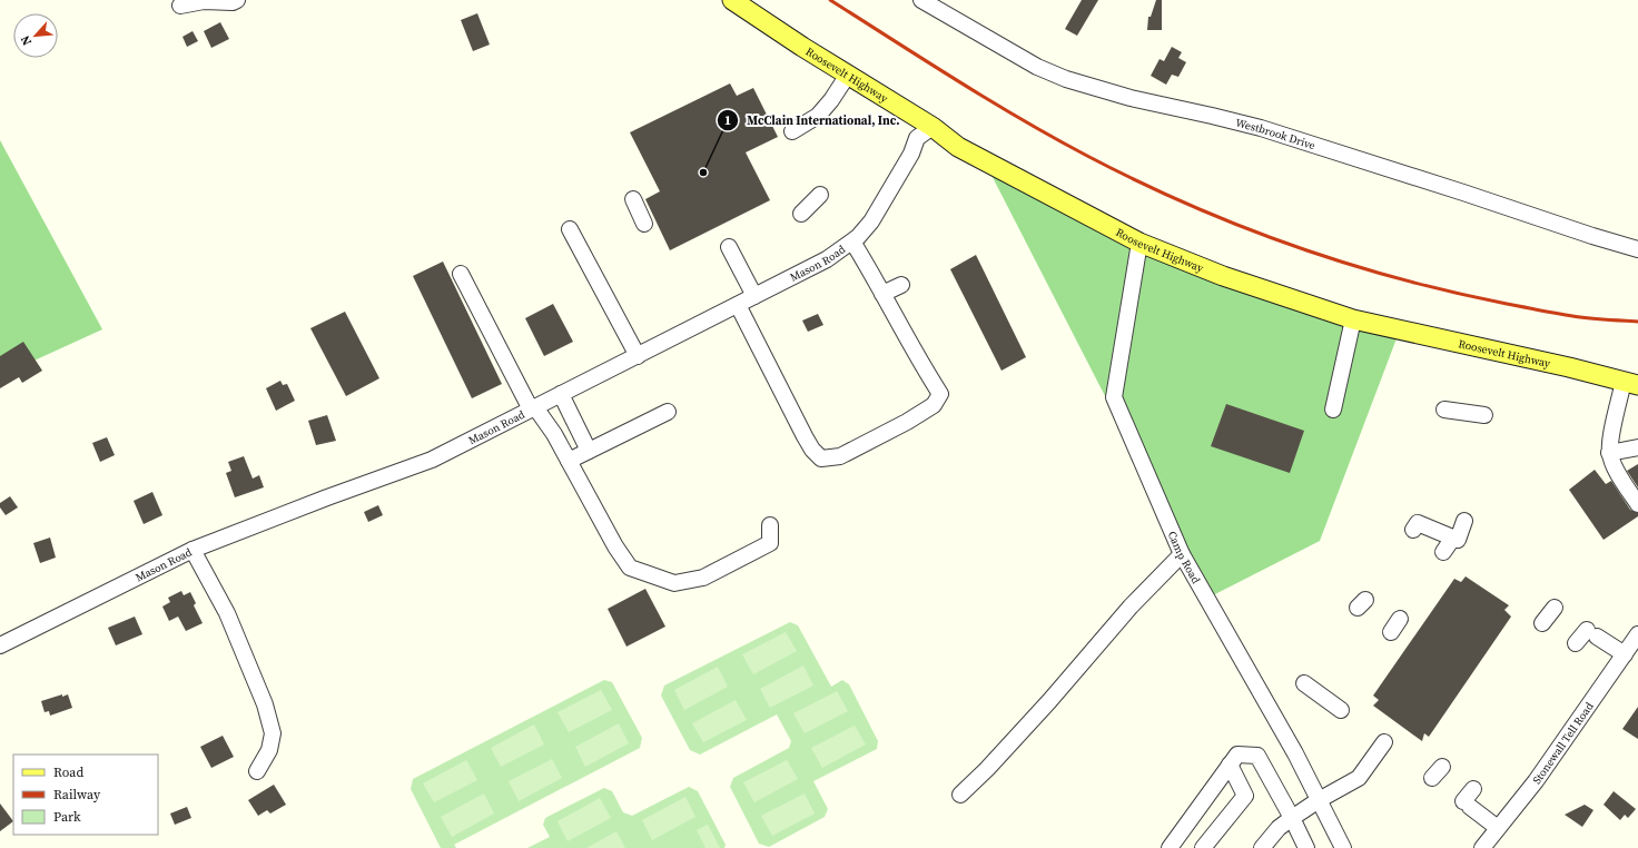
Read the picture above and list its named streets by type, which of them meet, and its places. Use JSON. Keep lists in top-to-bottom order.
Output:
{
  "streets": {
    "main road": ["Roosevelt Highway"],
    "street": [
      "Westbrook Drive",
      "Mason Road",
      "Camp Road",
      "Stonewall Tell Road"
    ]
  },
  "crossings": [
    ["Roosevelt Highway", "Mason Road"],
    ["Roosevelt Highway", "Camp Road"]
  ],
  "places": ["McClain International, Inc."],
  "legend": ["Road", "Railway", "Park"],
  "north": "bottom left"
}
